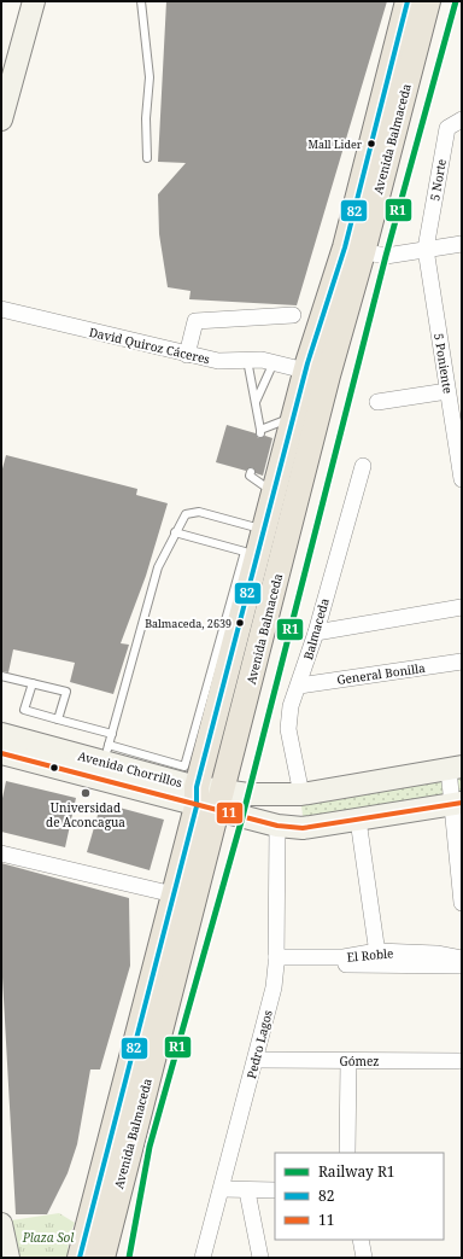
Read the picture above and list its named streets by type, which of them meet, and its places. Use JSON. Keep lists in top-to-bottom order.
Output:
{
  "streets": {
    "main road": ["Avenida Balmaceda"],
    "street": [
      "5 Norte",
      "David Quiroz Cáceres",
      "5 Poniente",
      "Balmaceda",
      "General Bonilla",
      "Avenida Chorrillos",
      "El Roble",
      "Pedro Lagos",
      "Gómez"
    ]
  },
  "crossings": [
    ["Avenida Balmaceda", "David Quiroz Cáceres"],
    ["Avenida Balmaceda", "Avenida Chorrillos"],
    ["5 Norte", "5 Poniente"],
    ["Balmaceda", "General Bonilla"],
    ["Balmaceda", "Avenida Chorrillos"],
    ["Avenida Chorrillos", "Pedro Lagos"],
    ["El Roble", "Pedro Lagos"],
    ["Pedro Lagos", "Gómez"]
  ],
  "parks": ["Plaza Sol"],
  "places": ["Mall Lider", "Balmaceda, 2639", "Universidad de Aconcagua"],
  "lines": ["rail line R1", "transit line 82", "transit line 11"],
  "legend": ["Railway R1", "82", "11"]
}
